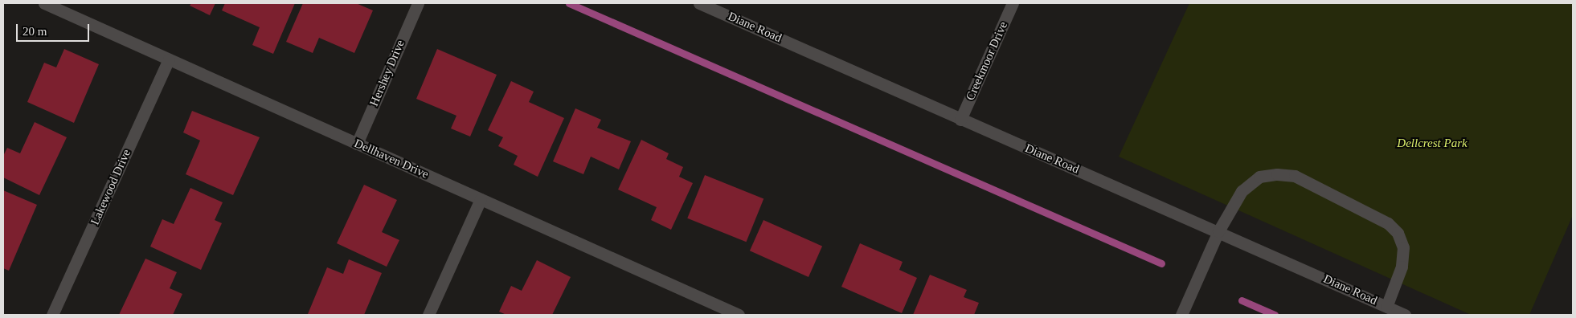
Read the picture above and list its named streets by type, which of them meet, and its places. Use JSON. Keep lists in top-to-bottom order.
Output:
{
  "streets": {
    "street": [
      "Diane Road",
      "Creekmoor Drive",
      "Hershey Drive",
      "Dellhaven Drive",
      "Lakewood Drive"
    ]
  },
  "crossings": [
    ["Diane Road", "Creekmoor Drive"],
    ["Hershey Drive", "Dellhaven Drive"],
    ["Dellhaven Drive", "Lakewood Drive"]
  ],
  "parks": ["Dellcrest Park"],
  "scale_bar": "20 m"
}
